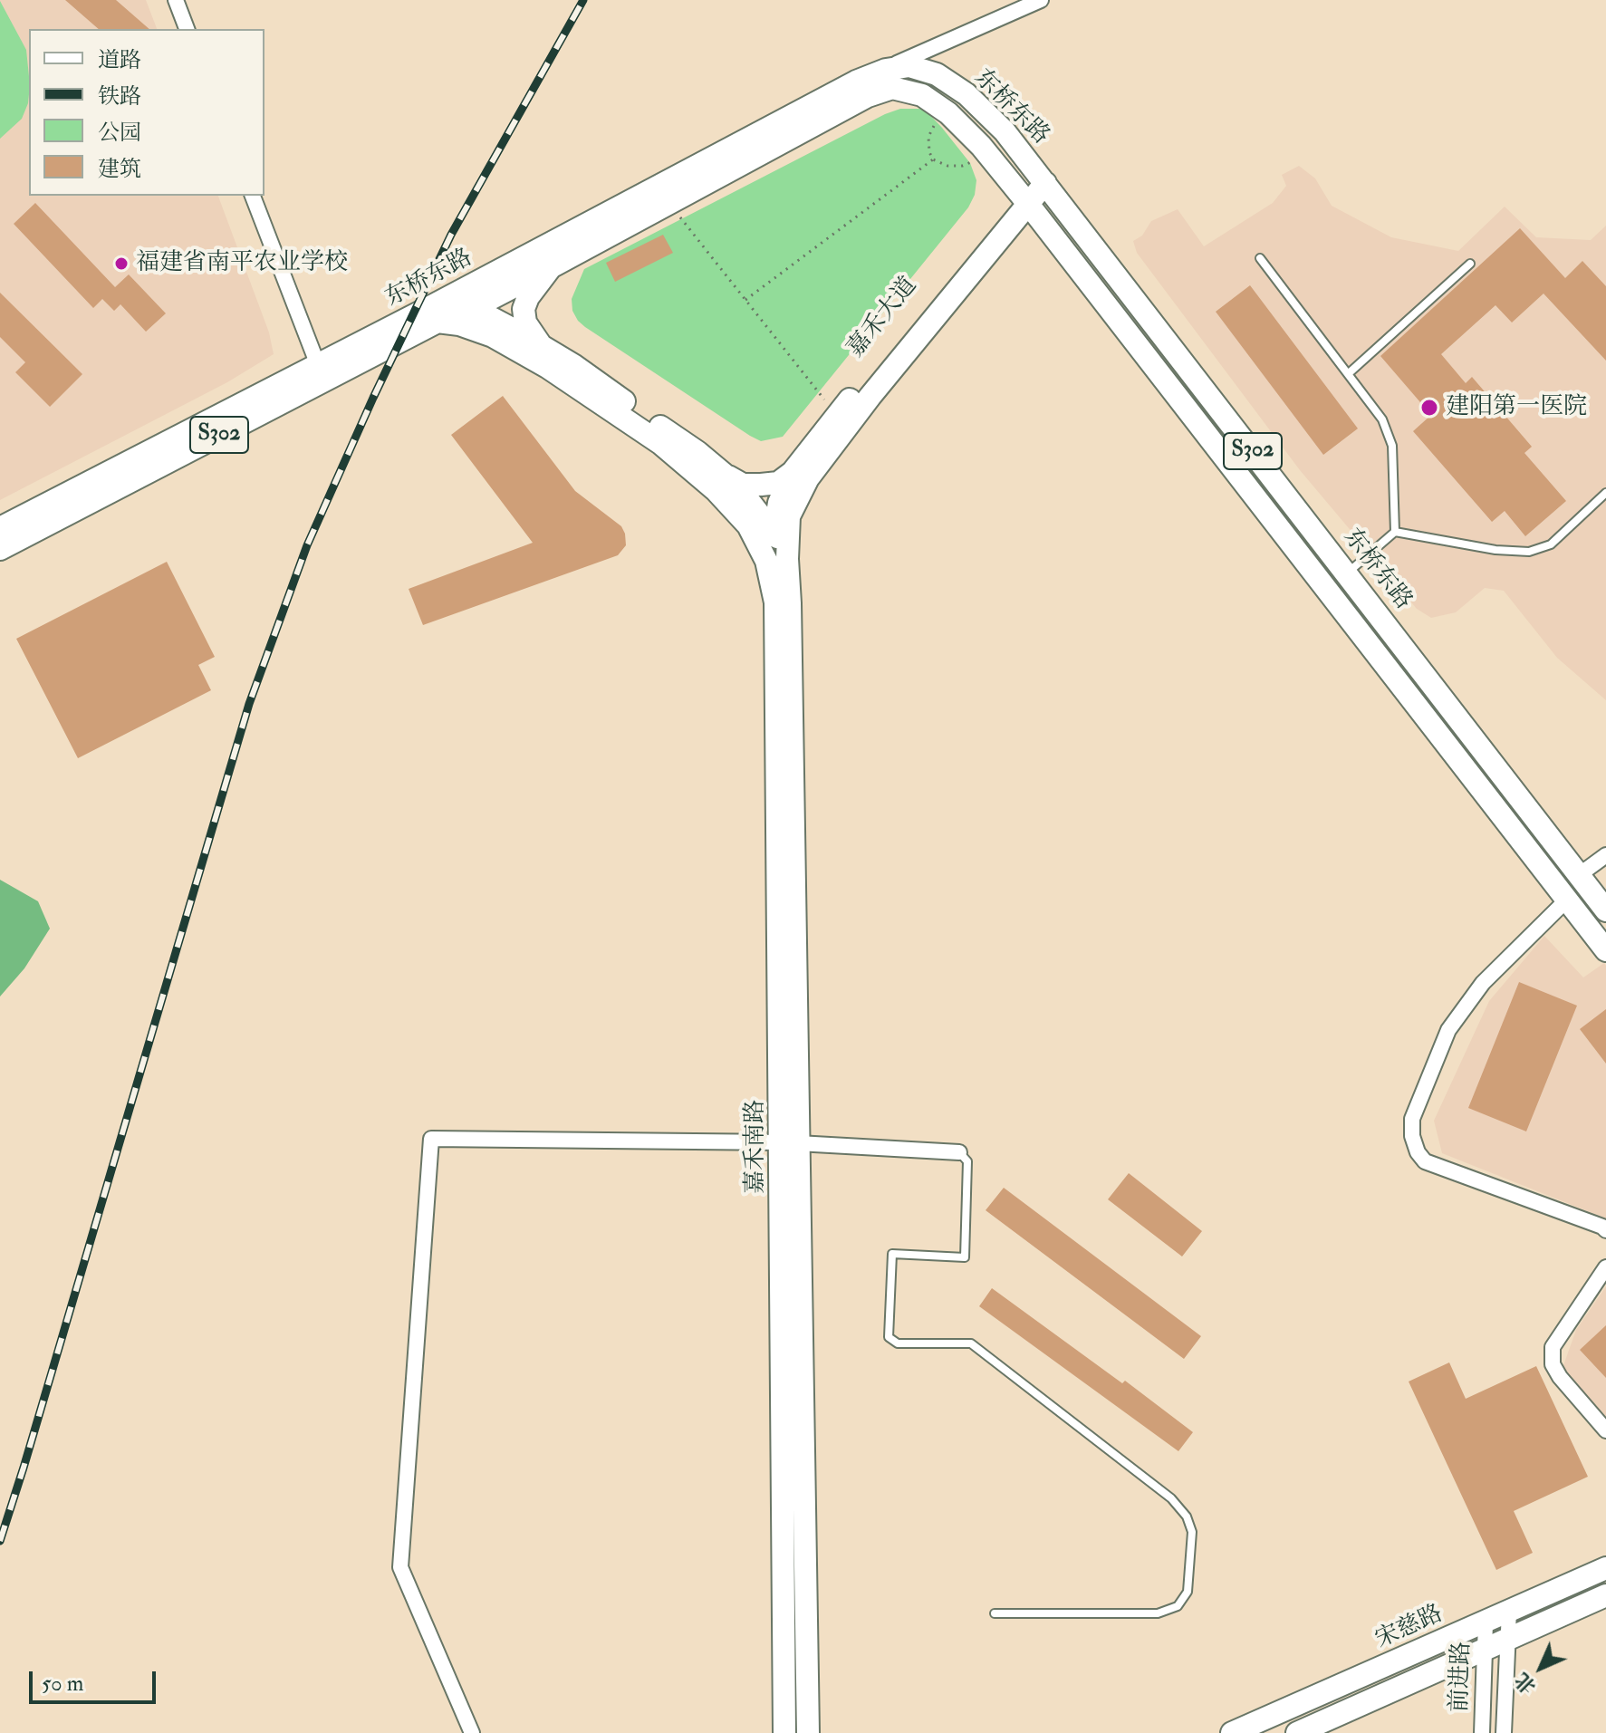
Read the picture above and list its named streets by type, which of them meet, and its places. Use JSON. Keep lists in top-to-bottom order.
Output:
{
  "streets": {
    "main road": [
      "东桥东路",
      "嘉禾大道",
      "S302",
      "嘉禾南路",
      "宋慈路"
    ],
    "street": ["前进路"]
  },
  "crossings": [
    ["东桥东路", "嘉禾大道"],
    ["宋慈路", "前进路"]
  ],
  "places": ["福建省南平农业学校", "建阳第一医院"],
  "legend": [
    "道路",
    "铁路",
    "公园",
    "建筑"
  ],
  "scale_bar": "50 m",
  "north": "bottom left"
}
